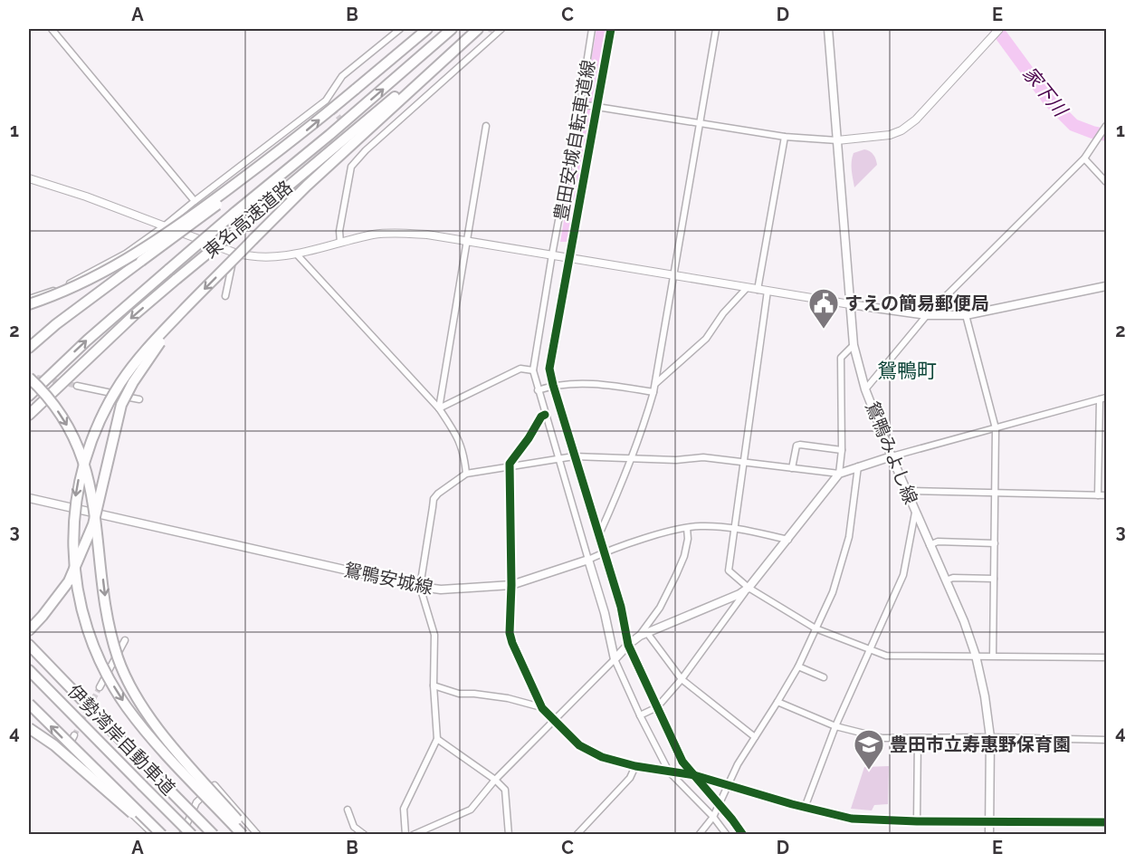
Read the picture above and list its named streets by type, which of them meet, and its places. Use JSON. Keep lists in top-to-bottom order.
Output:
{
  "streets": {
    "highway": ["東名高速道路", "伊勢湾岸自動車道"],
    "main road": ["鴛鴨みよし線", "鴛鴨安城線"],
    "cycle path": ["豊田安城自転車道線"]
  },
  "districts": ["鴛鴨町"],
  "water": ["家下川"],
  "places": {
    "public building": ["すえの簡易郵便局"],
    "school or university": ["豊田市立寿惠野保育園"]
  },
  "grid": {
    "columns": [
      "A",
      "B",
      "C",
      "D",
      "E"
    ],
    "rows": [
      "1",
      "2",
      "3",
      "4"
    ]
  }
}
